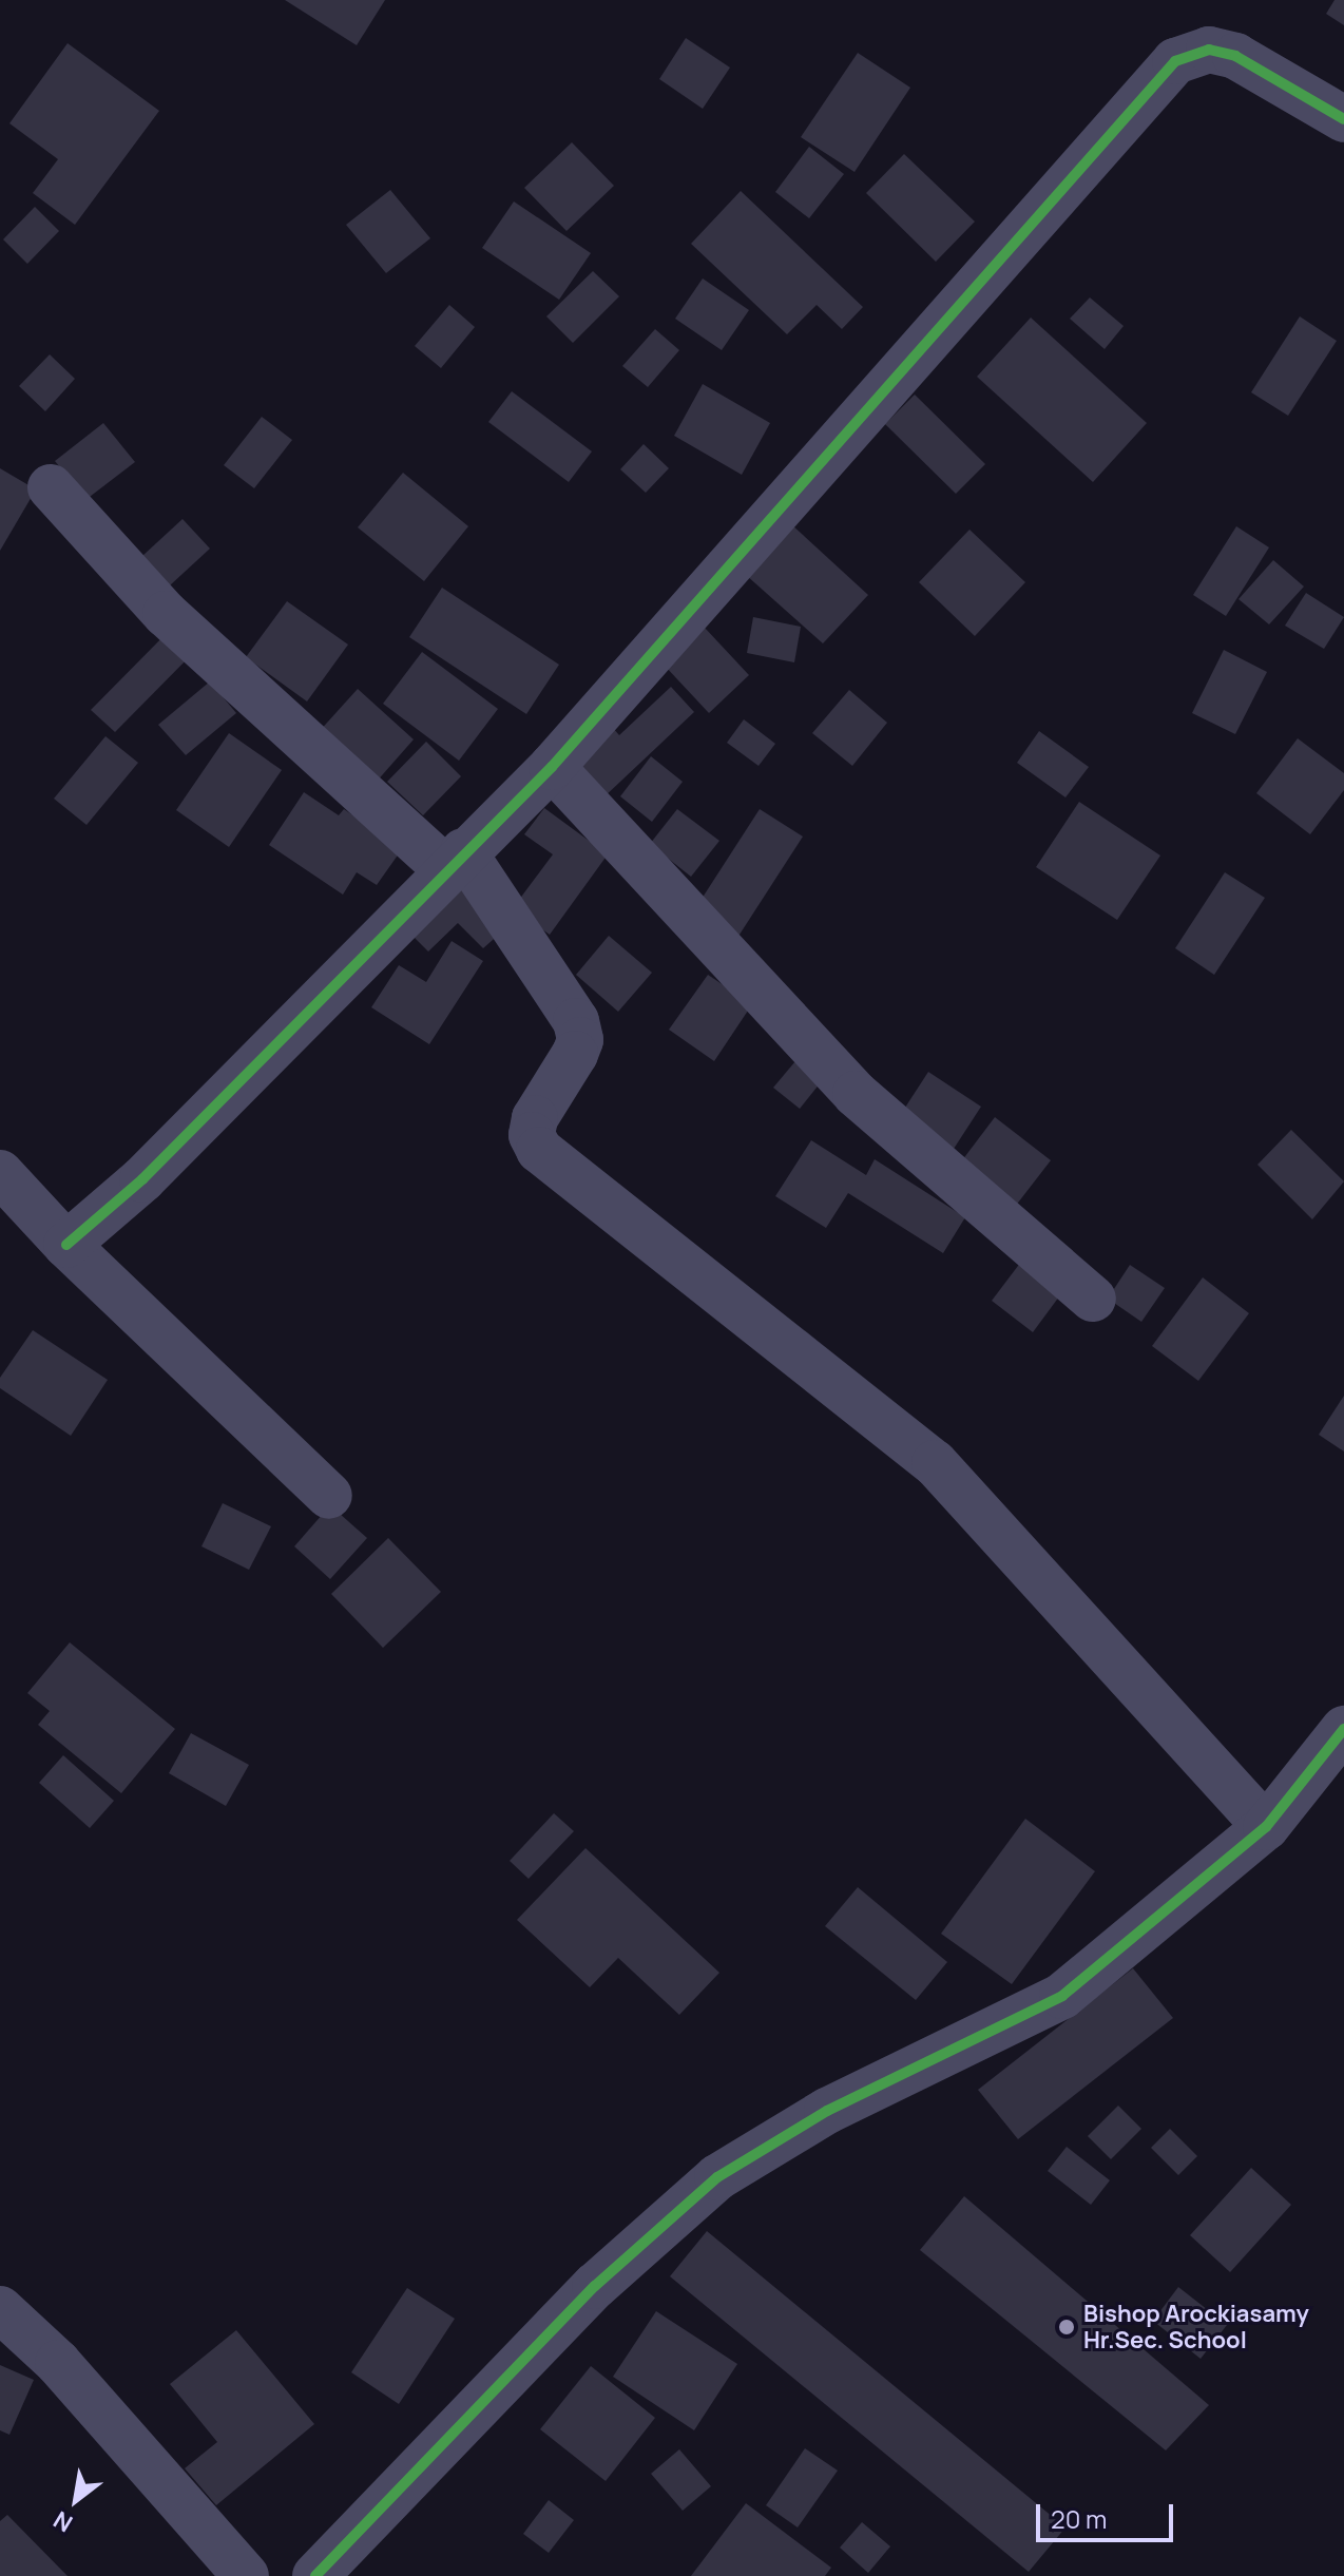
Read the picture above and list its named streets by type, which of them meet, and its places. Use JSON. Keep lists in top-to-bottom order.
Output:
{
  "places": ["Bishop Arockiasamy Hr.Sec. School"],
  "scale_bar": "20 m",
  "north": "bottom left"
}
